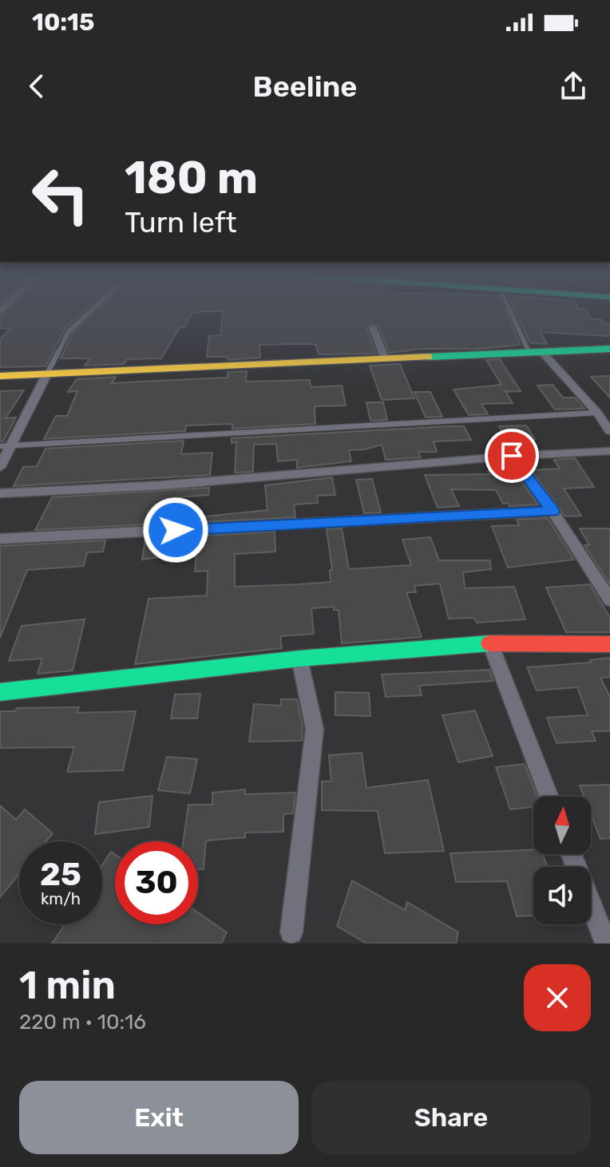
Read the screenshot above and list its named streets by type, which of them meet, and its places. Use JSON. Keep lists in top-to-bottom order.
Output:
{
  "north": "top",
  "page": {
    "status": "10:15",
    "header": "Beeline",
    "turn": ["180 m", "Turn left"],
    "speed": "25 km/h",
    "limit": "30",
    "heading": ["1 min", "220 m · 10:16"],
    "buttons": ["Exit", "Share"]
  }
}
